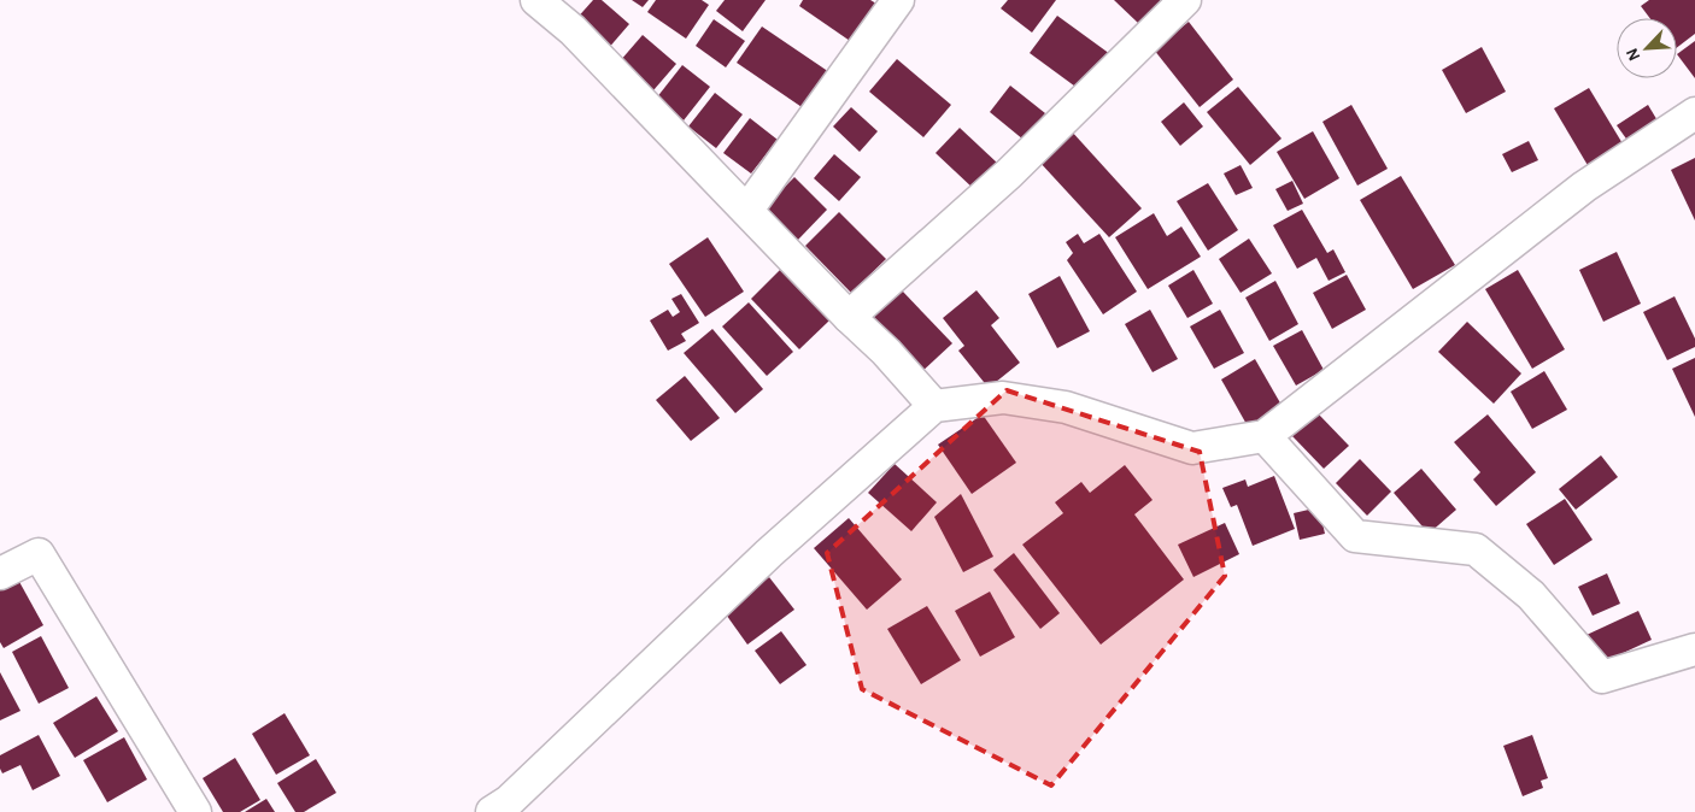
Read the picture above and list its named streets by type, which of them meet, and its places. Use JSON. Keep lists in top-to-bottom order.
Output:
{
  "north": "bottom left"
}
